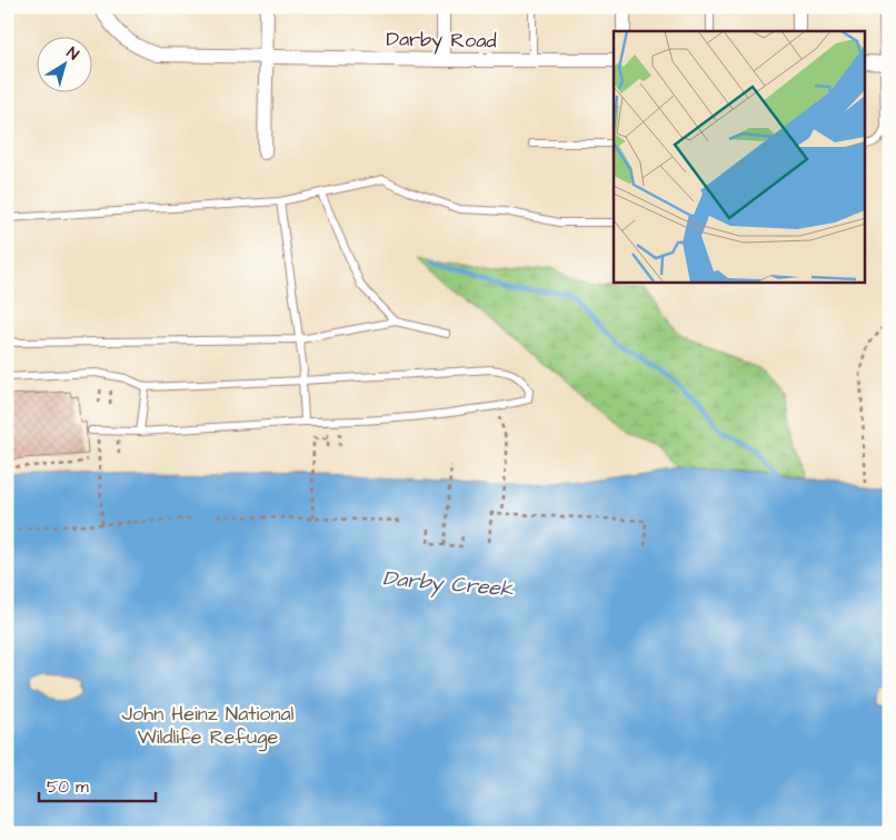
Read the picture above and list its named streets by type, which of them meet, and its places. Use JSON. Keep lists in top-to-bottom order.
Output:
{
  "streets": {
    "street": ["Darby Road"]
  },
  "water": ["Darby Creek"],
  "parks": ["John Heinz National Wildlife Refuge"],
  "scale_bar": "50 m",
  "north": "top right"
}
